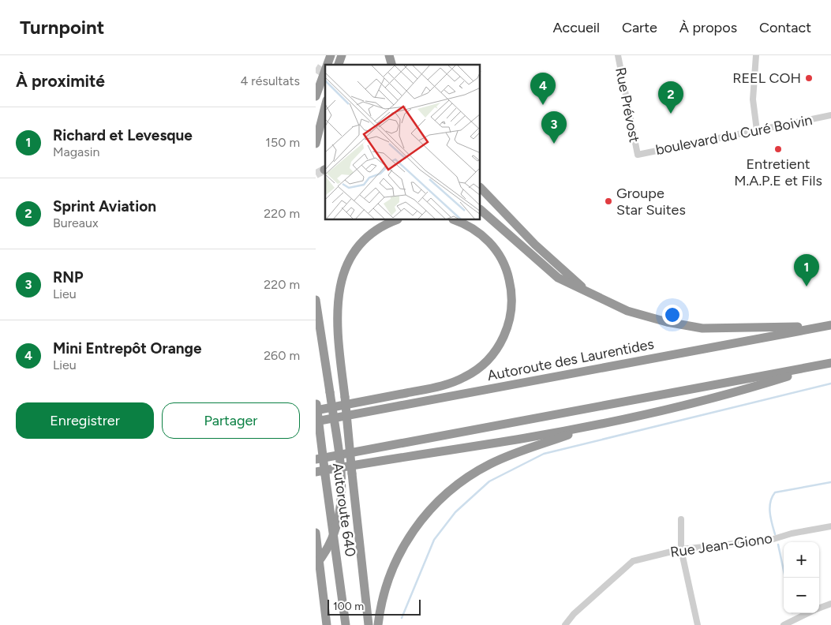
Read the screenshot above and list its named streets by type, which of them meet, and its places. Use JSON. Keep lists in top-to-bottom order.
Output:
{
  "streets": {
    "highway": ["Autoroute des Laurentides", "Autoroute 640"],
    "street": ["Rue Prévost", "boulevard du Curé Boivin", "Rue Jean-Giono"]
  },
  "crossings": [
    ["Rue Prévost", "boulevard du Curé Boivin"]
  ],
  "places": ["REEL COH", "Entretient M.A.P.E et Fils", "Groupe Star Suites"],
  "scale_bar": "100 m",
  "page": {
    "header": "Turnpoint",
    "nav": [
      "Accueil",
      "Carte",
      "À propos",
      "Contact"
    ],
    "heading": ["À proximité", "4 résultats"],
    "pins": [
      "4",
      "2",
      "3",
      "1"
    ],
    "list": [
      {
        "mark": "1",
        "name": "Richard et Levesque",
        "note": "Magasin",
        "value": "150 m"
      },
      {
        "mark": "2",
        "name": "Sprint Aviation",
        "note": "Bureaux",
        "value": "220 m"
      },
      {
        "mark": "3",
        "name": "RNP",
        "note": "Lieu",
        "value": "220 m"
      },
      {
        "mark": "4",
        "name": "Mini Entrepôt Orange",
        "note": "Lieu",
        "value": "260 m"
      }
    ],
    "buttons": ["Enregistrer", "Partager"],
    "map_buttons": ["+", "−"],
    "scale": "100 m"
  }
}
